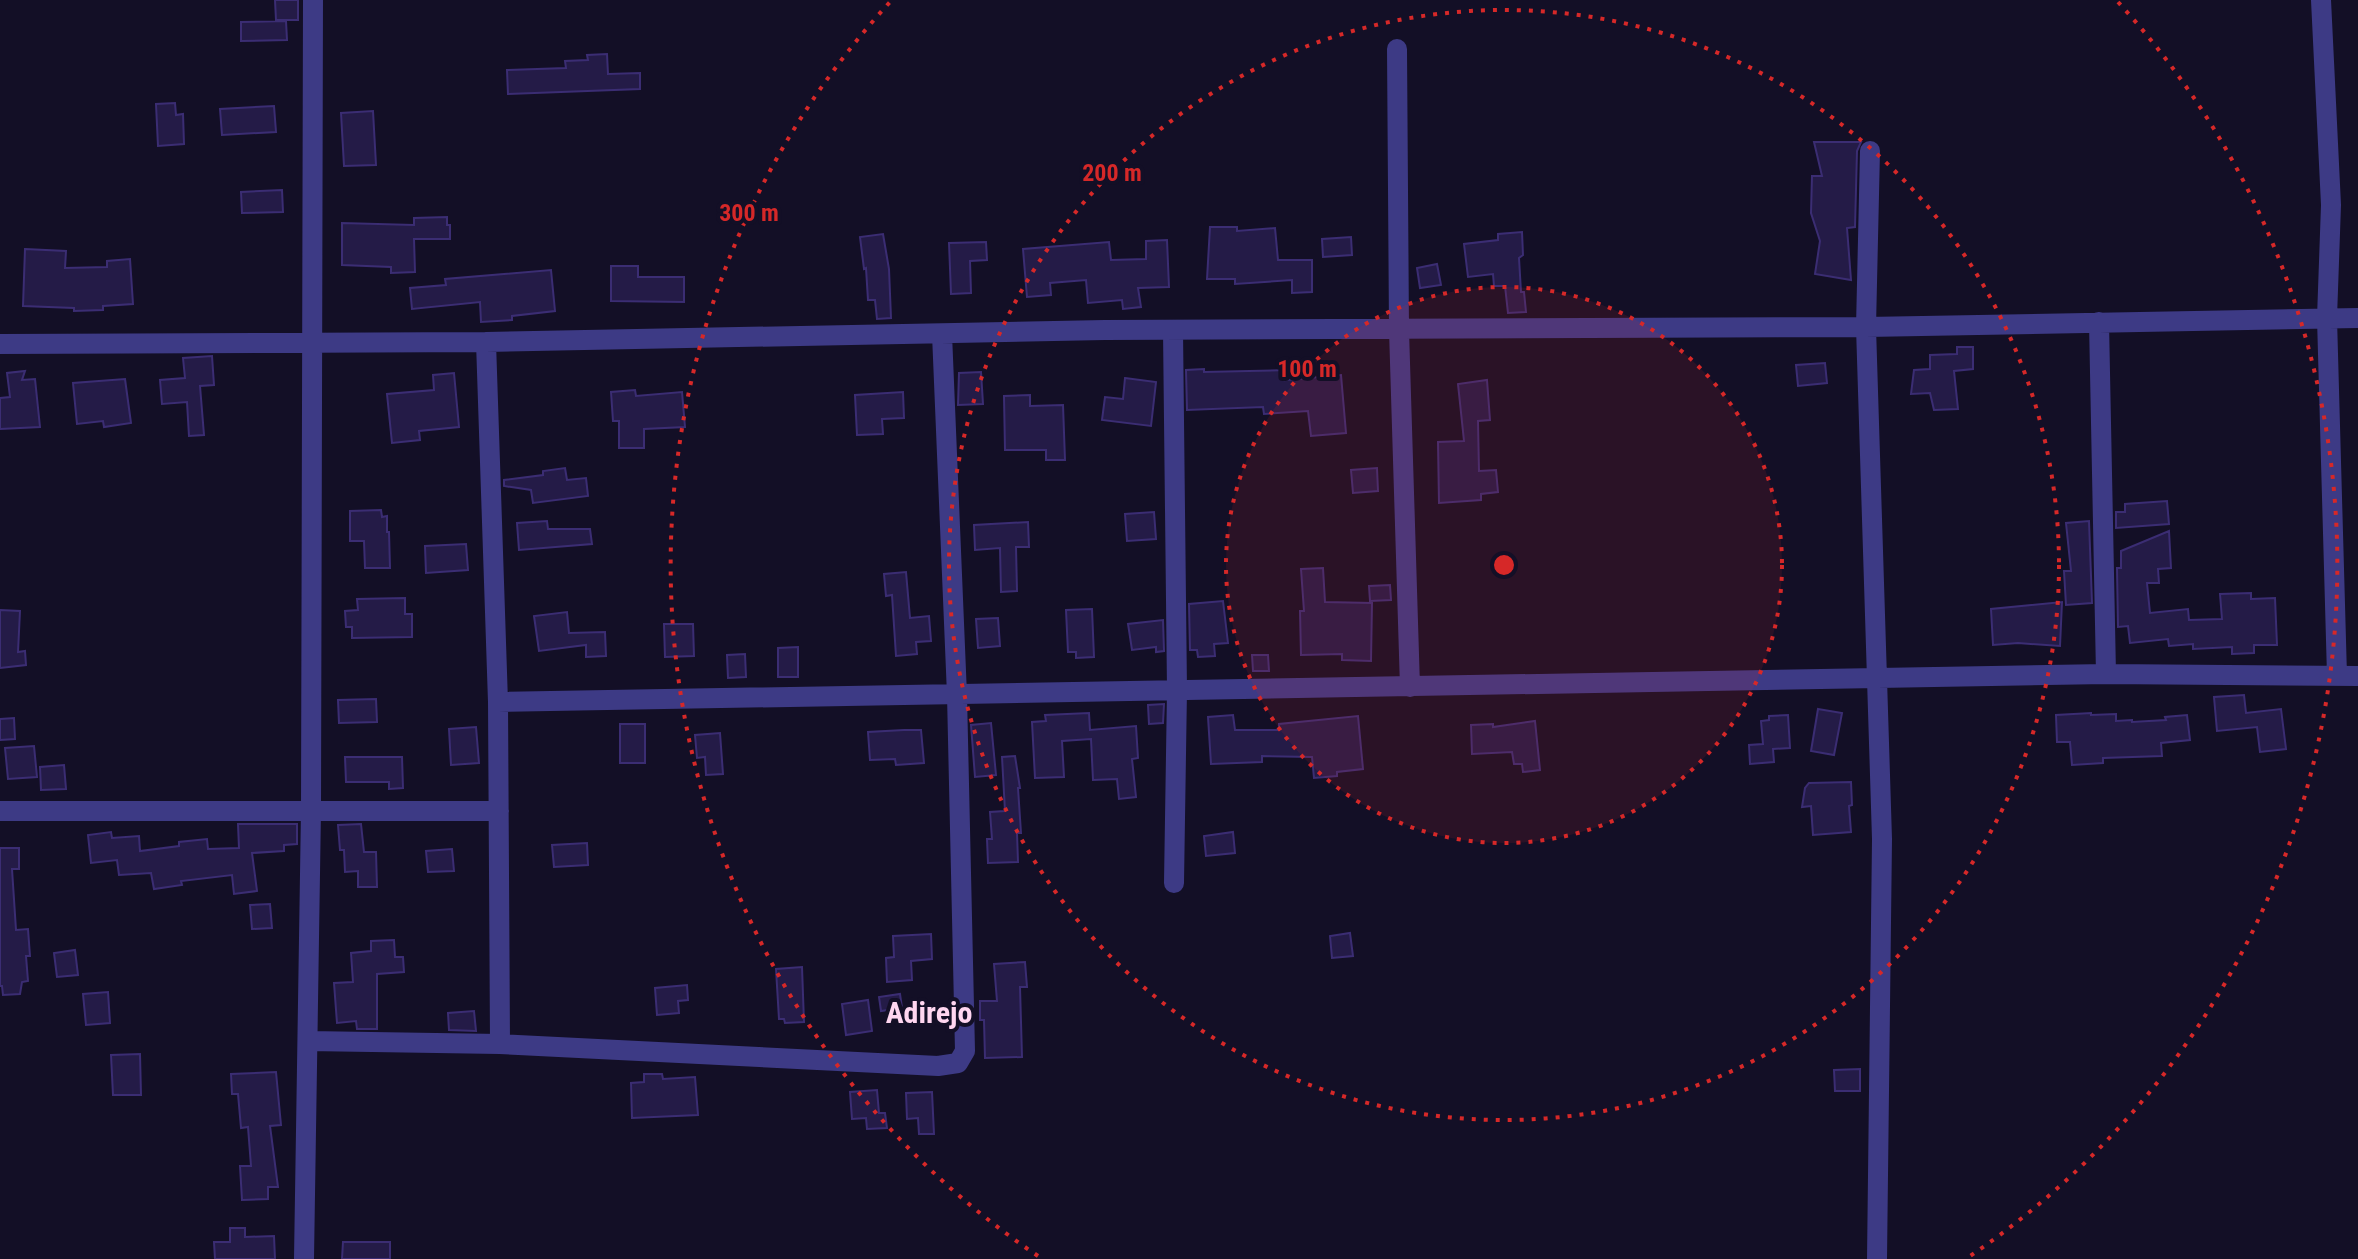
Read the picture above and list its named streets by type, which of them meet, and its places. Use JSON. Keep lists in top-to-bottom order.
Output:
{
  "districts": ["Adirejo"],
  "rings": ["200 m", "300 m", "100 m"]
}
